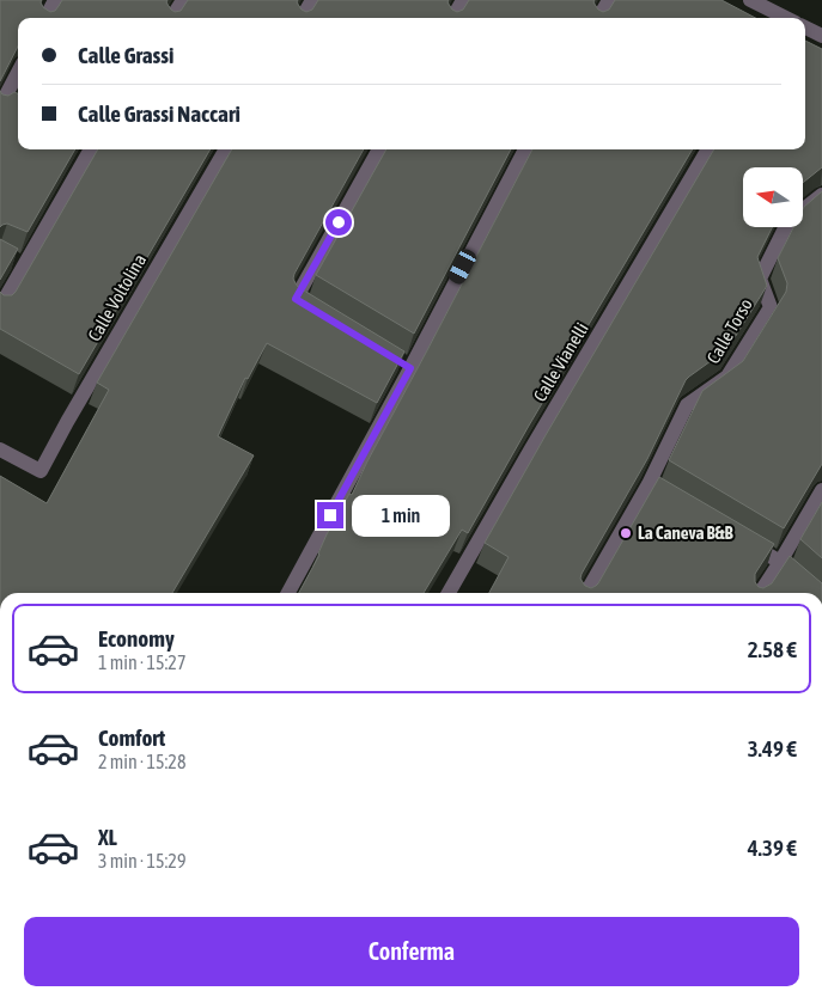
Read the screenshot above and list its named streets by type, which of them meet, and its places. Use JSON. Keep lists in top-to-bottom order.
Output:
{
  "streets": {
    "street": ["Calle Voltolina", "Calle Torso", "Calle Vianelli"]
  },
  "places": ["La Caneva B&B"],
  "north": "left",
  "page": {
    "banner": ["Calle Grassi", "Calle Grassi Naccari"],
    "bubble": "1 min",
    "list": [
      {
        "name": "Economy",
        "note": "1 min · 15:27",
        "value": "2.58 €"
      },
      {
        "name": "Comfort",
        "note": "2 min · 15:28",
        "value": "3.49 €"
      },
      {
        "name": "XL",
        "note": "3 min · 15:29",
        "value": "4.39 €"
      }
    ],
    "buttons": "Conferma"
  }
}
